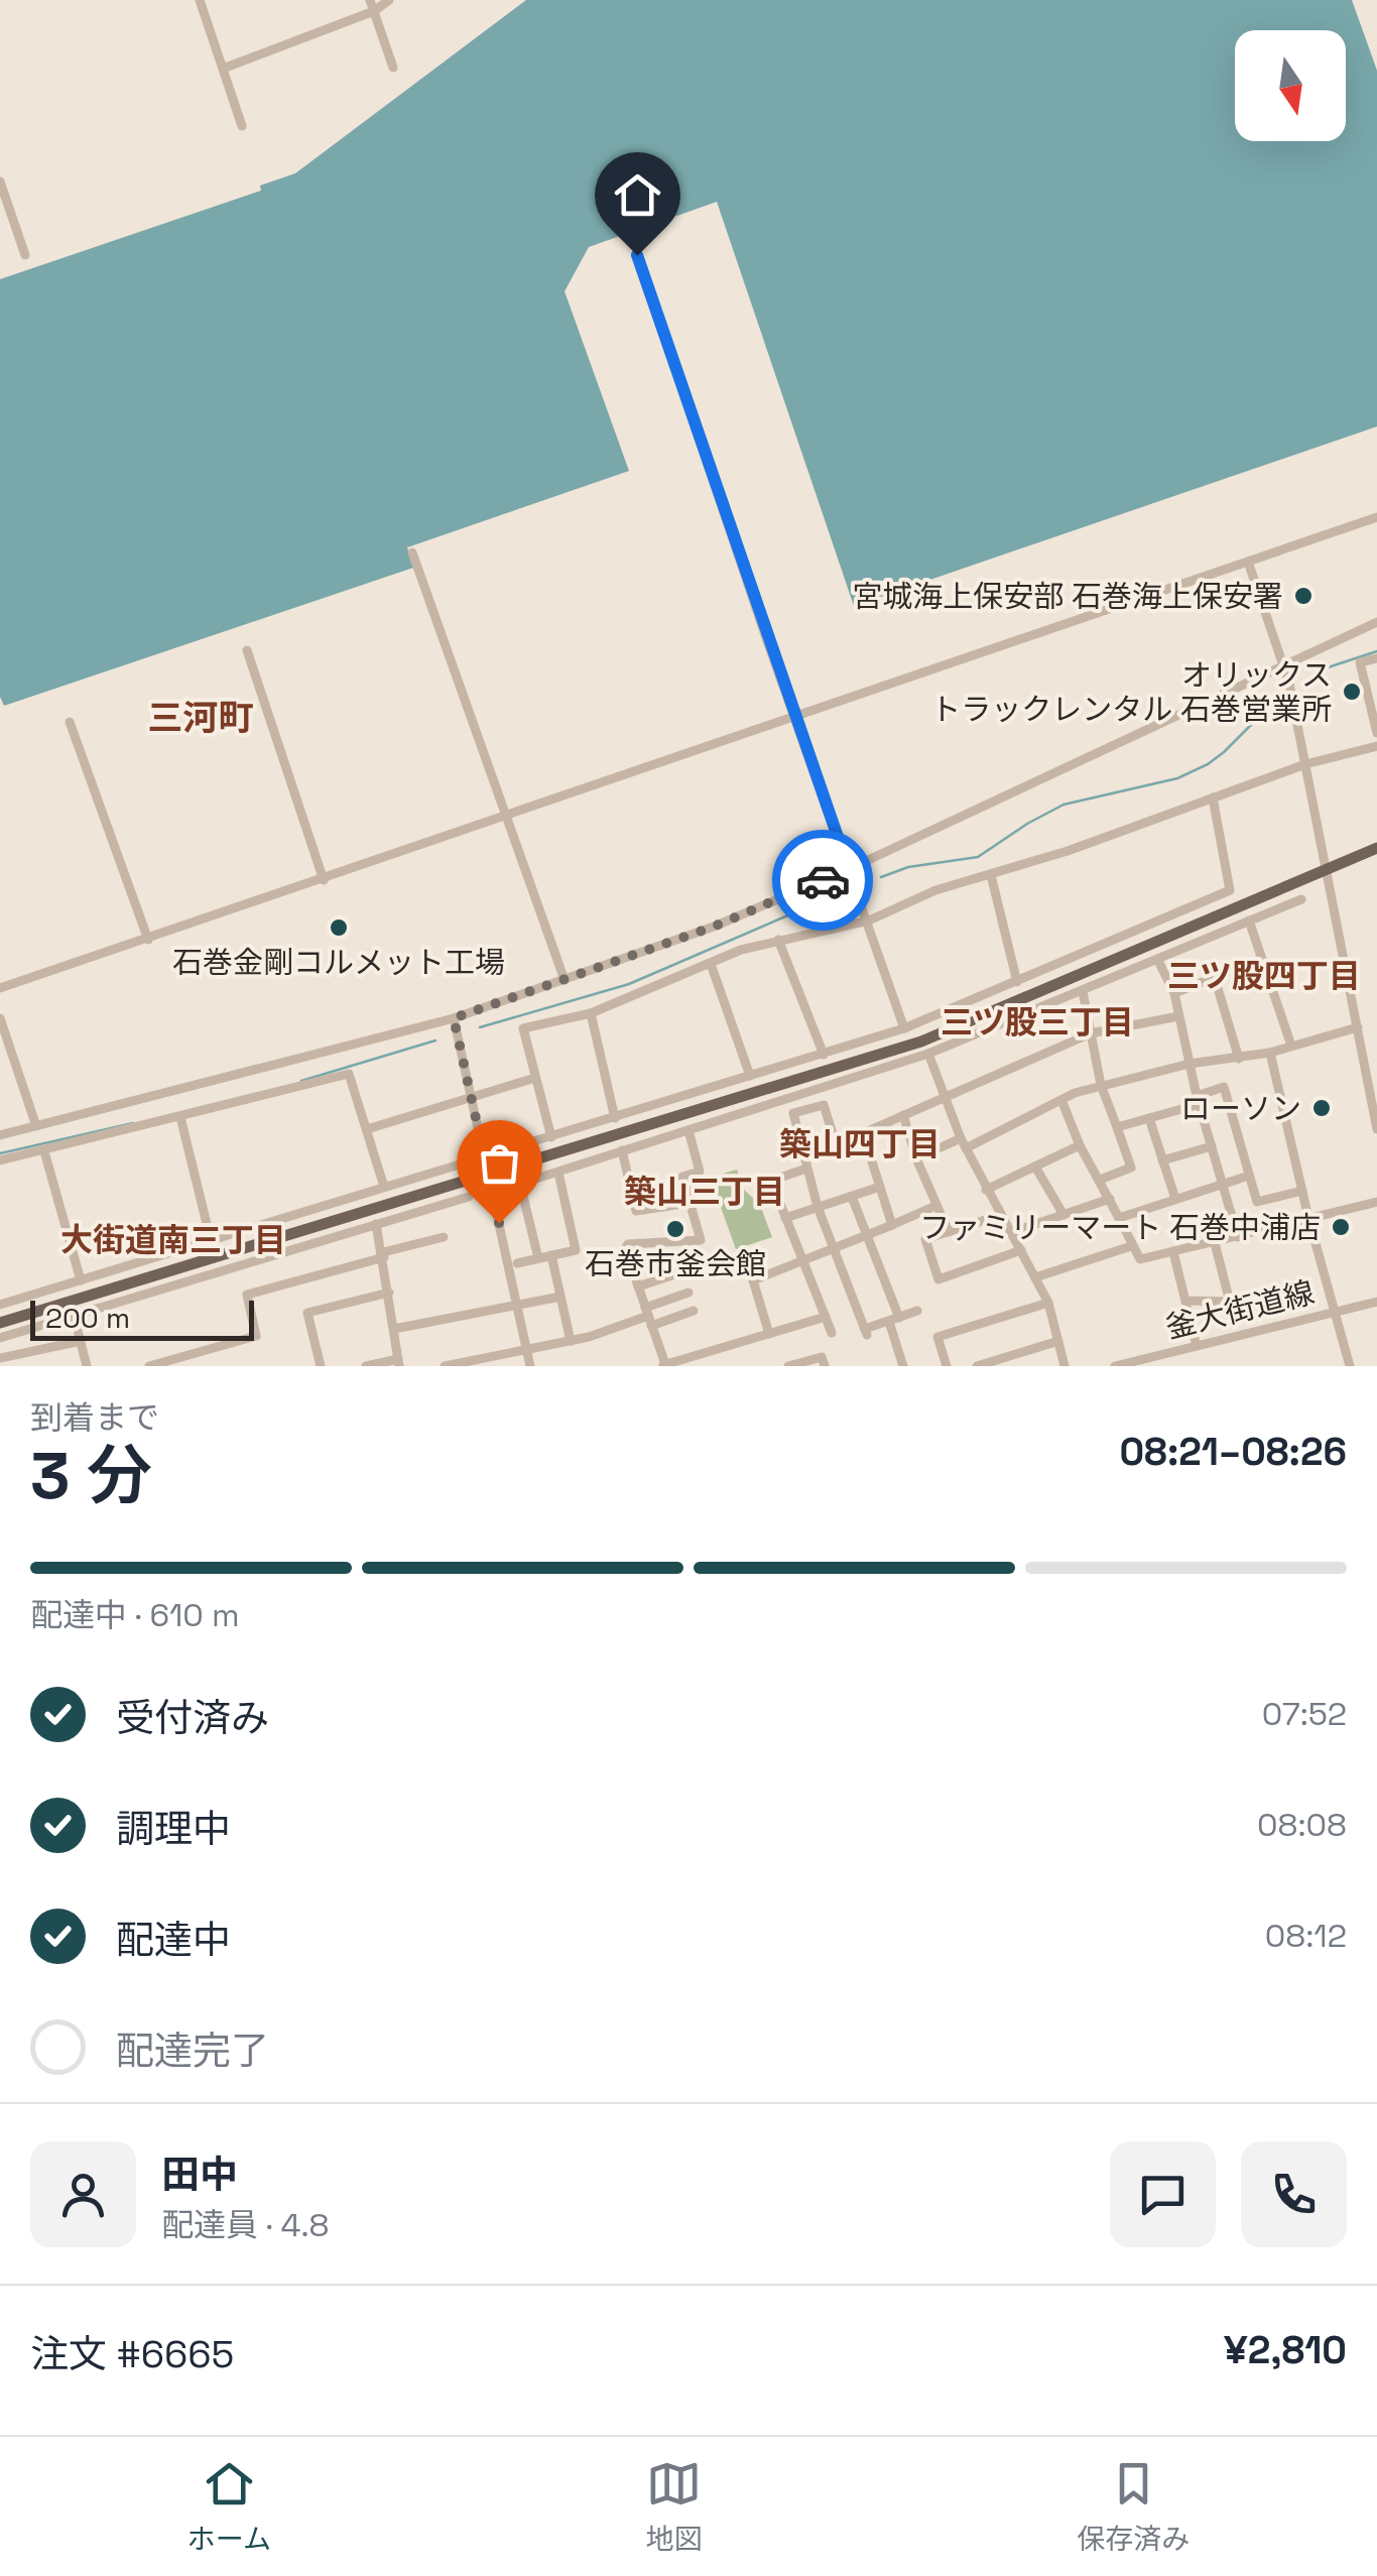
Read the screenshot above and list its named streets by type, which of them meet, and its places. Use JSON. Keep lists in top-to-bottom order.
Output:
{
  "streets": {
    "street": ["釜大街道線"]
  },
  "districts": [
    "三河町",
    "三ツ股四丁目",
    "三ツ股三丁目",
    "築山四丁目",
    "築山三丁目",
    "大街道南三丁目"
  ],
  "places": [
    "宮城海上保安部 石巻海上保安署",
    "オリックス トラックレンタル 石巻営業所",
    "石巻金剛コルメット工場",
    "ローソン",
    "ファミリーマート 石巻中浦店",
    "石巻市釜会館"
  ],
  "scale_bar": "200 m",
  "north": "bottom",
  "page": {
    "scale": "200 m",
    "heading": ["3 分", "到着まで", "08:21–08:26"],
    "panel": [
      "田中",
      "配達員 · 4.8",
      "注文 #6665",
      "¥2,810"
    ],
    "bar": "配達中 · 610 m",
    "list": [
      ["受付済み", "07:52"],
      ["調理中", "08:08"],
      ["配達中", "08:12"],
      "配達完了"
    ],
    "tabs": ["ホーム", "地図", "保存済み"]
  }
}
